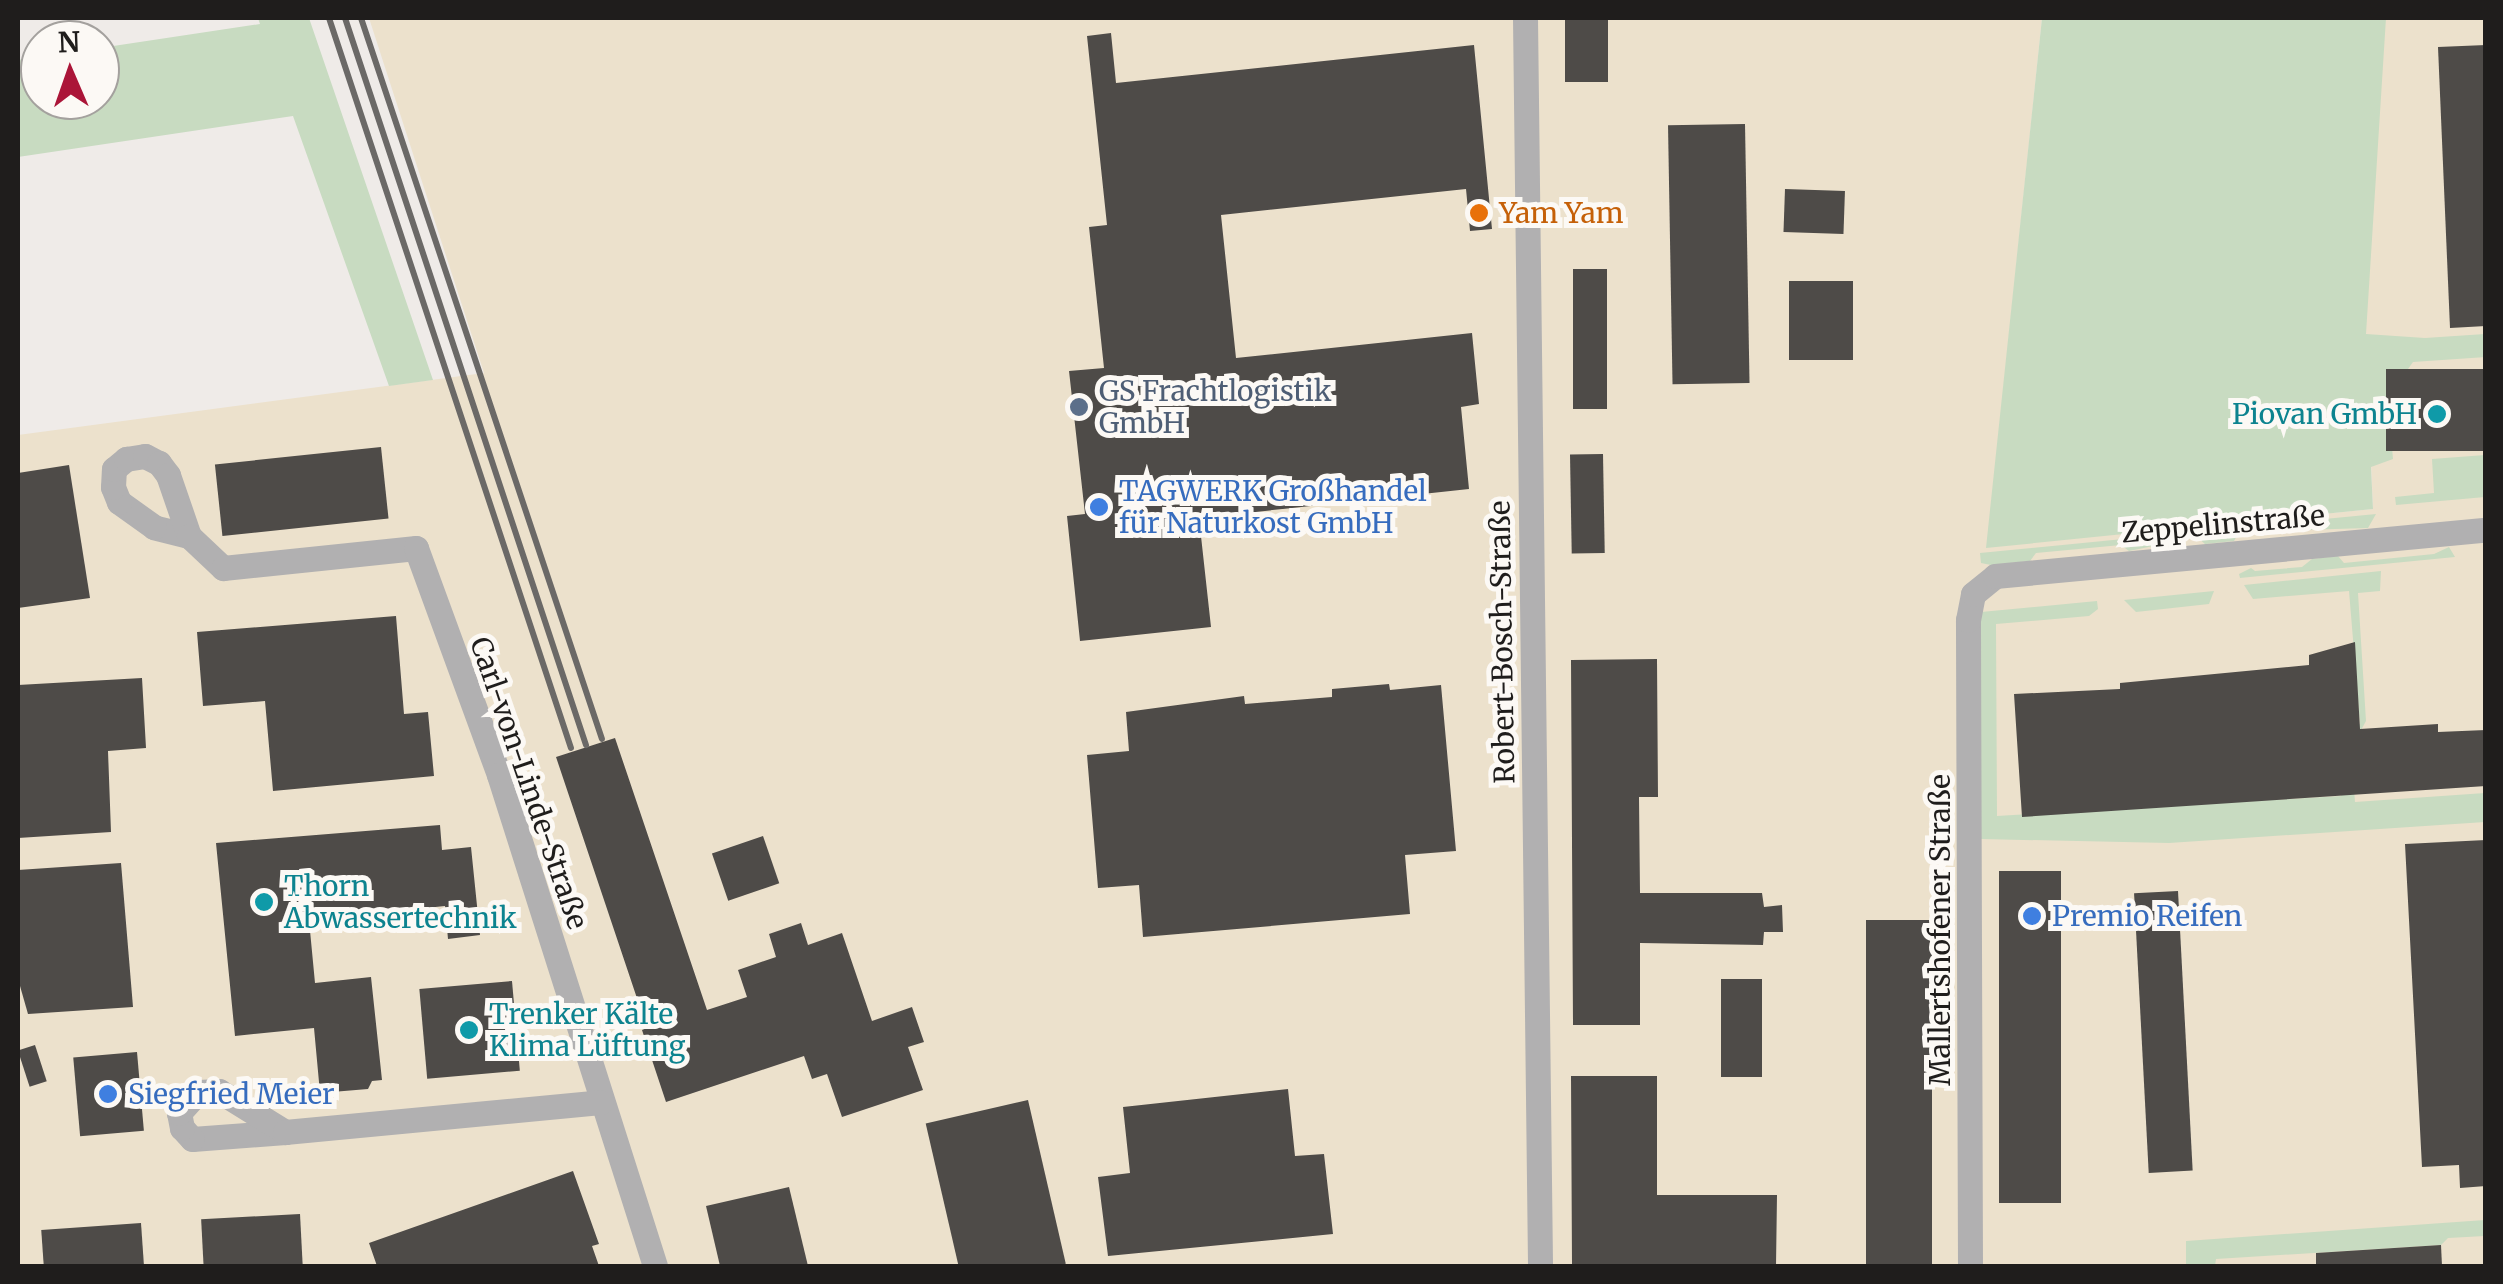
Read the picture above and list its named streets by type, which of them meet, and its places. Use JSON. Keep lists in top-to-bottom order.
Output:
{
  "streets": {
    "street": [
      "Zeppelinstraße",
      "Robert-Bosch-Straße",
      "Carl-von-Linde-Straße",
      "Mallertshofener Straße"
    ]
  },
  "crossings": [
    ["Zeppelinstraße", "Mallertshofener Straße"]
  ],
  "places": [
    "Yam Yam",
    "GS Frachtlogistik GmbH",
    "Piovan GmbH",
    "TAGWERK Großhandel für Naturkost GmbH",
    "Thorn Abwassertechnik",
    "Premio Reifen",
    "Trenker Kälte Klima Lüftung",
    "Siegfried Meier"
  ],
  "north": "top"
}
